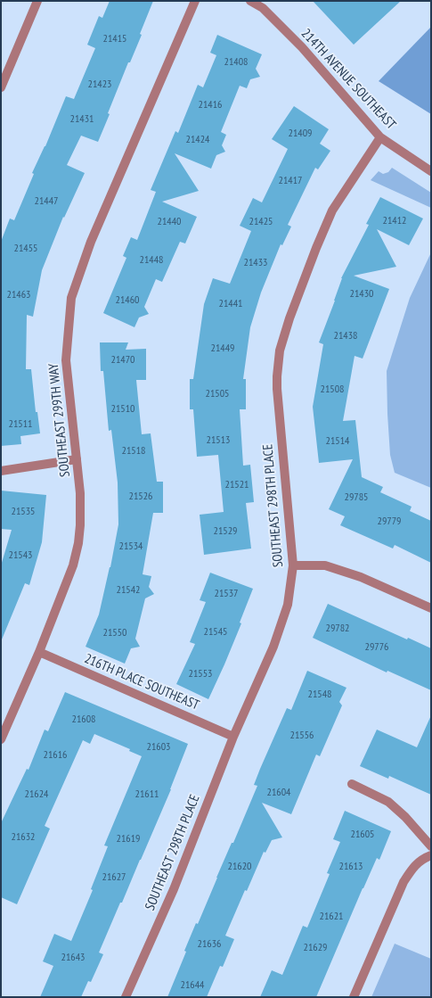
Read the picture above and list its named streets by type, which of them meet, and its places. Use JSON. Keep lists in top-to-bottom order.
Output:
{
  "streets": {
    "street": [
      "214TH AVENUE SOUTHEAST",
      "SOUTHEAST 299TH WAY",
      "SOUTHEAST 298TH PLACE",
      "216TH PLACE SOUTHEAST"
    ]
  },
  "crossings": [
    ["214TH AVENUE SOUTHEAST", "SOUTHEAST 298TH PLACE"],
    ["SOUTHEAST 299TH WAY", "216TH PLACE SOUTHEAST"],
    ["SOUTHEAST 298TH PLACE", "216TH PLACE SOUTHEAST"]
  ],
  "house_numbers": [
    "21415",
    "21408",
    "21423",
    "21416",
    "21431",
    "21409",
    "21424",
    "21417",
    "21447",
    "21412",
    "21440",
    "21425",
    "21455",
    "21448",
    "21433",
    "21430",
    "21463",
    "21460",
    "21441",
    "21438",
    "21449",
    "21470",
    "21508",
    "21505",
    "21510",
    "21511",
    "21513",
    "21514",
    "21518",
    "21521",
    "21526",
    "29785",
    "21535",
    "29779",
    "21529",
    "21534",
    "21543",
    "21542",
    "21537",
    "29782",
    "21545",
    "21550",
    "29776",
    "21553",
    "21548",
    "21608",
    "21556",
    "21603",
    "21616",
    "21604",
    "21624",
    "21611",
    "21605",
    "21632",
    "21619",
    "21620",
    "21613",
    "21627",
    "21621",
    "21636",
    "21629",
    "21643",
    "21644"
  ]
}
